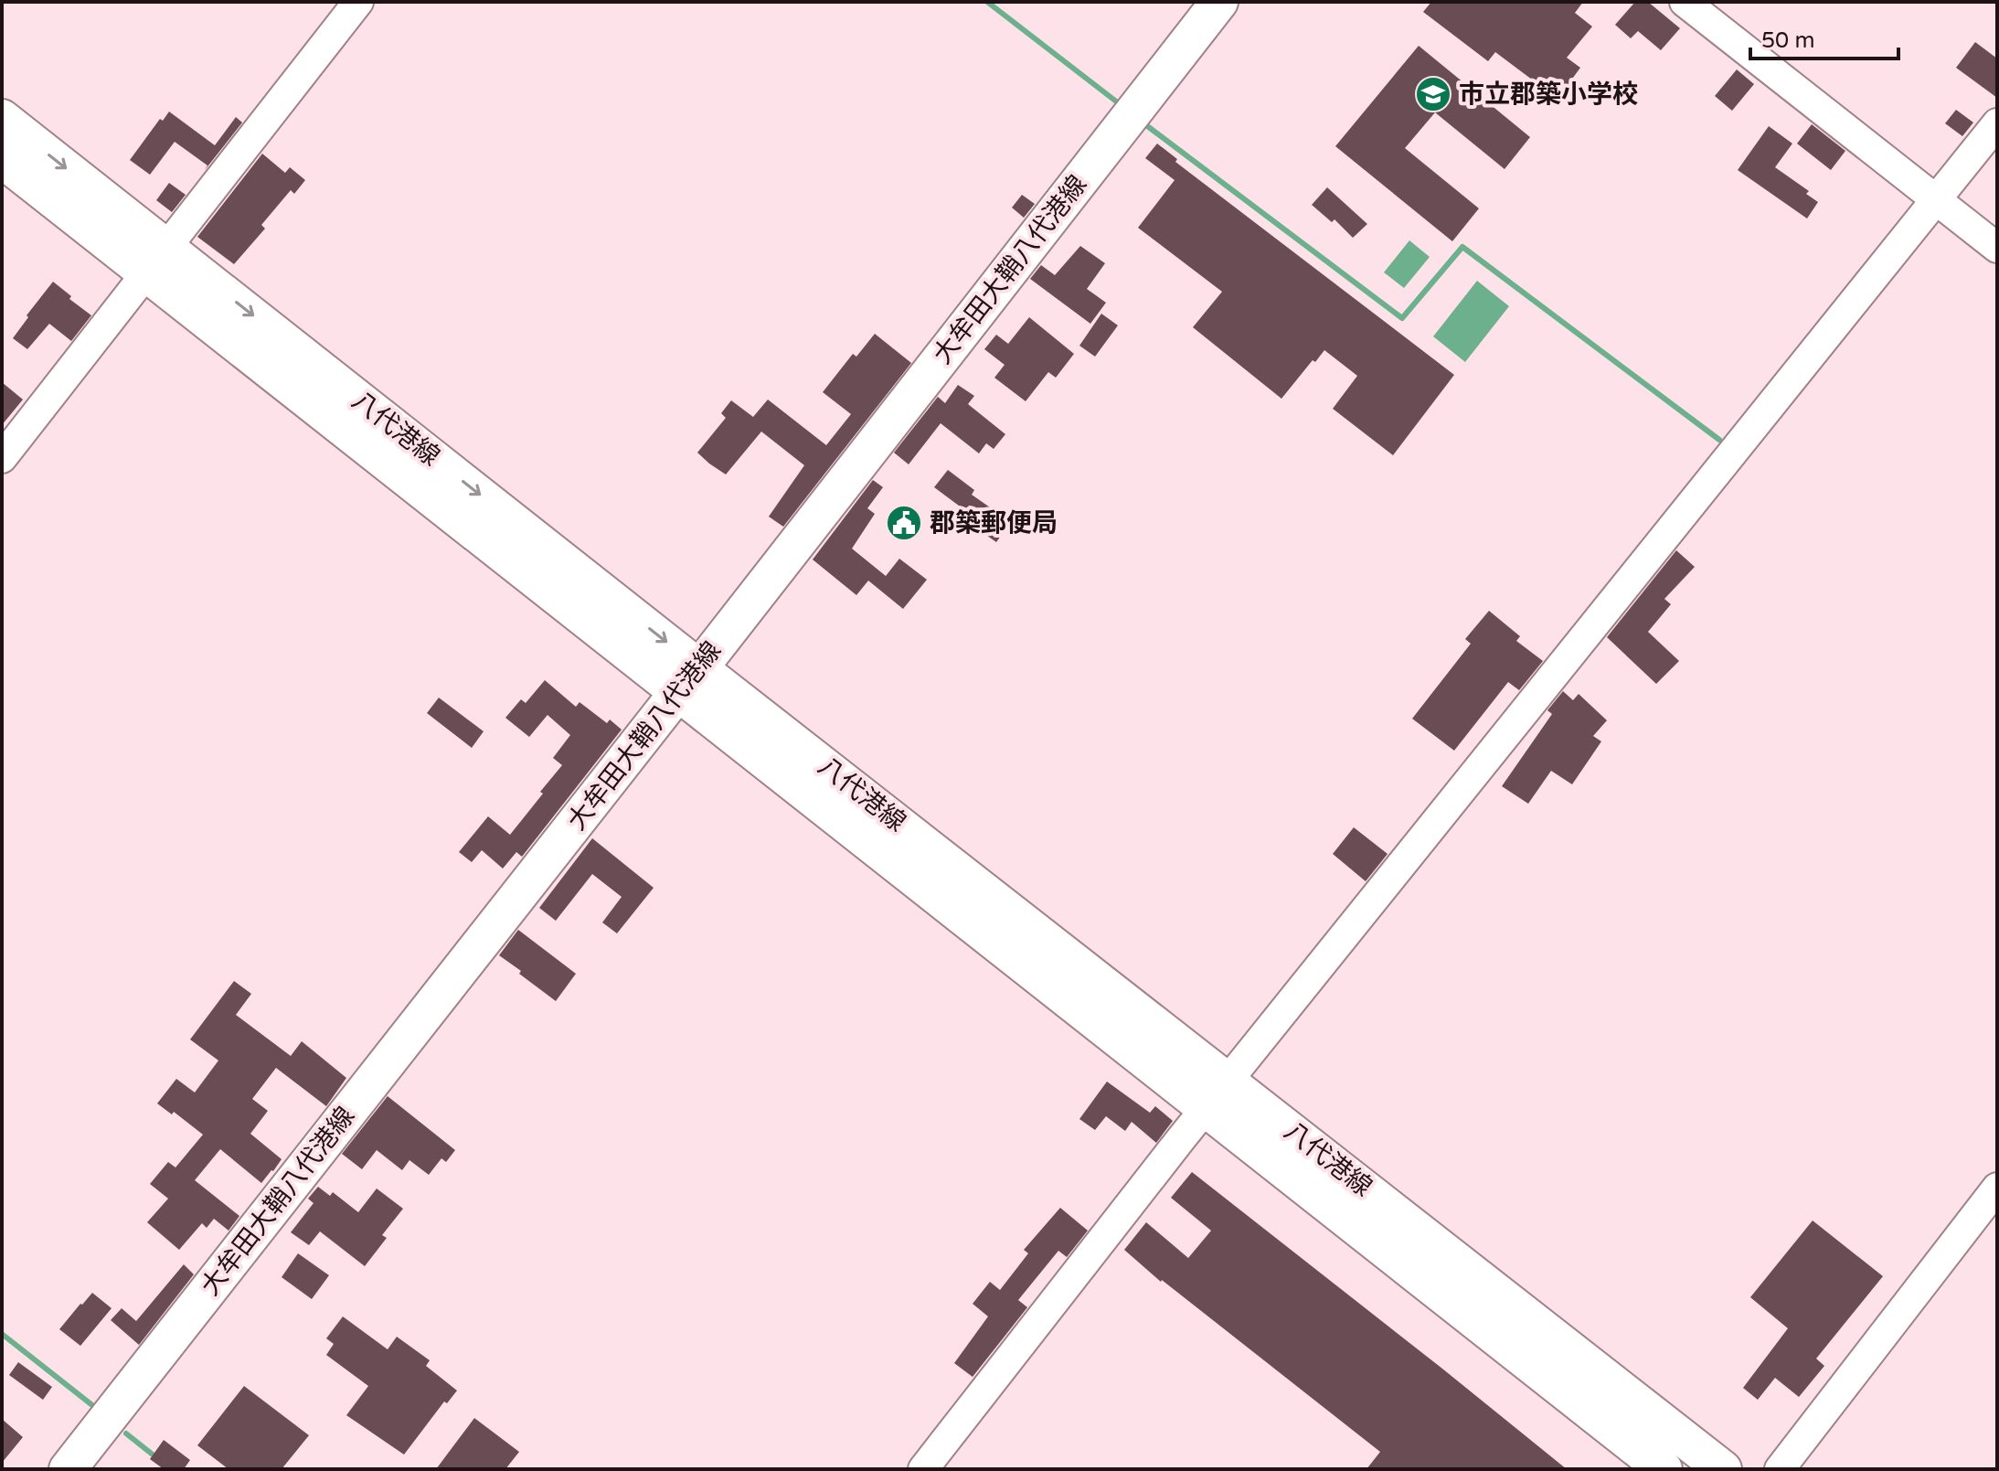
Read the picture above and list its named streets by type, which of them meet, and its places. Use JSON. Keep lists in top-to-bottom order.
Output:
{
  "streets": {
    "main road": ["大牟田大鞘八代港線", "八代港線"]
  },
  "crossings": [
    ["大牟田大鞘八代港線", "八代港線"]
  ],
  "places": {
    "school or university": ["市立郡築小学校"],
    "public building": ["郡築郵便局"]
  },
  "scale_bar": "50 m"
}
